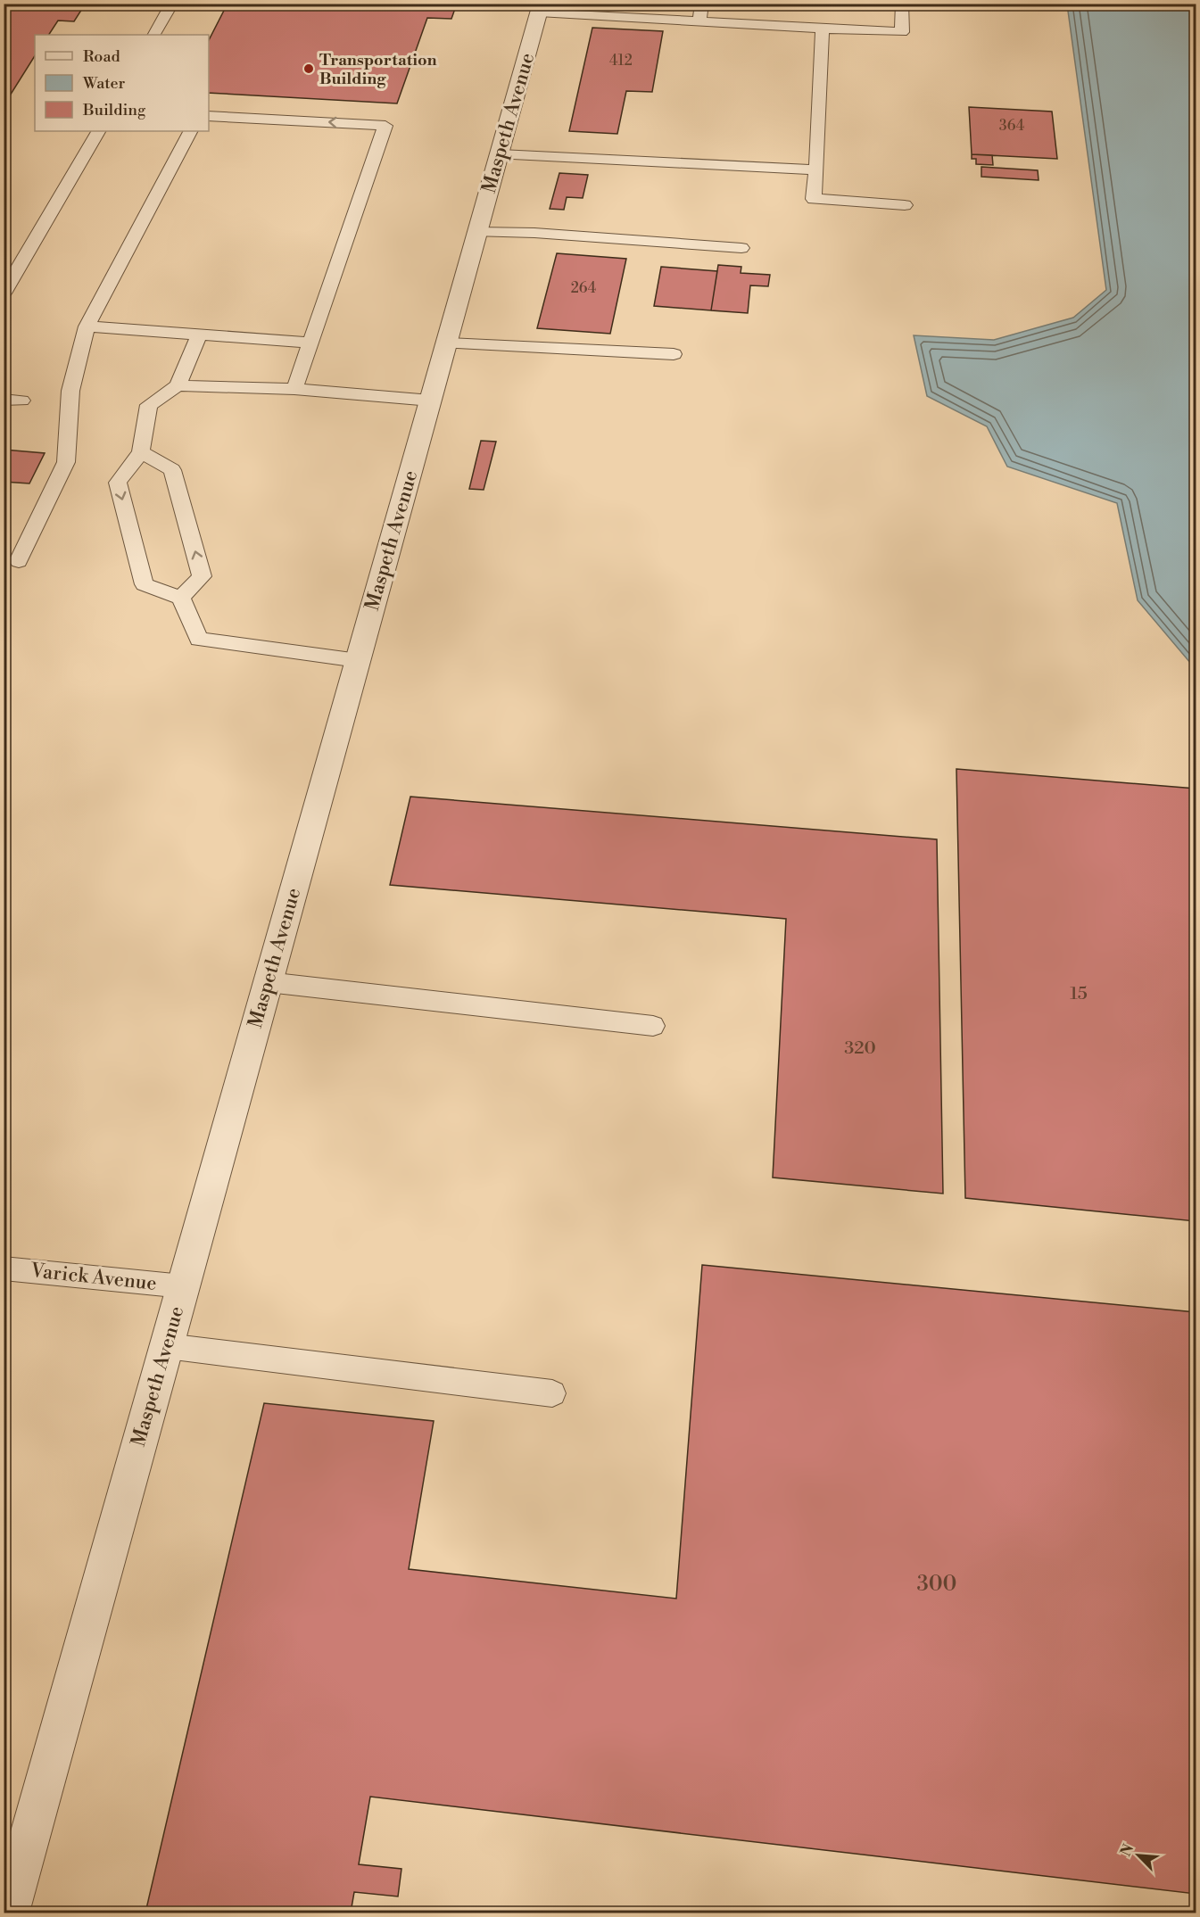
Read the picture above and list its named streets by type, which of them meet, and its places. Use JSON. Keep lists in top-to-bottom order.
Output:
{
  "streets": {
    "street": ["Maspeth Avenue"],
    "lane": ["Varick Avenue"]
  },
  "crossings": [
    ["Maspeth Avenue", "Varick Avenue"]
  ],
  "places": ["Transportation Building"],
  "house_numbers": [
    "412",
    "364",
    "264",
    "15",
    "320",
    "300"
  ],
  "legend": ["Road", "Water", "Building"],
  "north": "top left"
}
